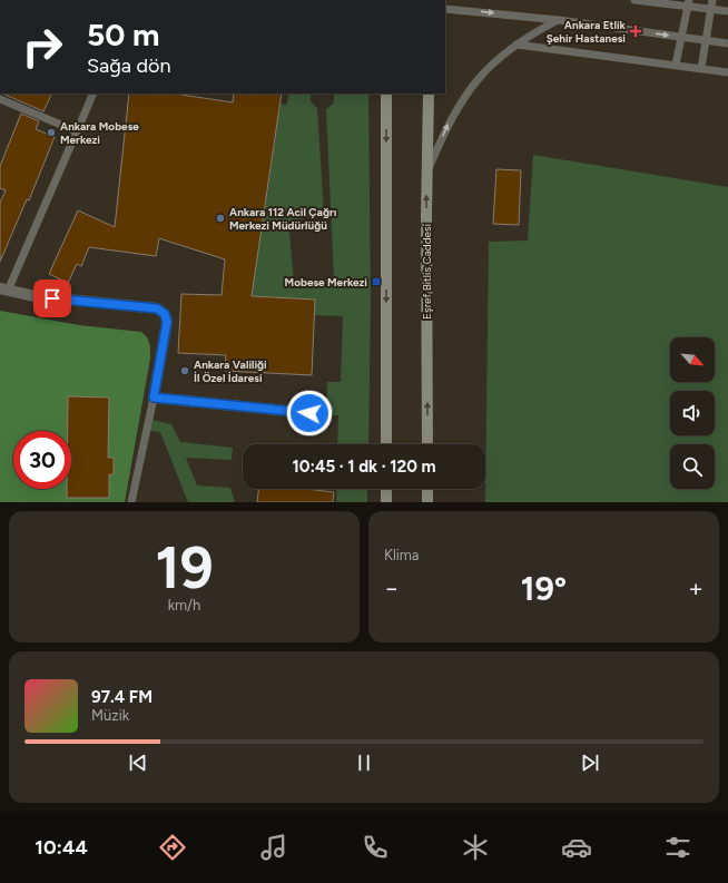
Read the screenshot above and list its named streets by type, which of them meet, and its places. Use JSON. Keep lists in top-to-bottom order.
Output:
{
  "streets": {
    "main road": ["Eşref Bitlis Caddesi"]
  },
  "places": {
    "health": ["Ankara Etlik Şehir Hastanesi"],
    "other": ["Ankara Mobese Merkezi", "Ankara 112 Acil Çağrı Merkezi Müdürlüğü", "Ankara Valiliği İl Özel İdaresi"],
    "transit": ["Mobese Merkezi"]
  },
  "north": "bottom right",
  "page": {
    "turn": ["50 m", "Sağa dön"],
    "limit": "30",
    "trip": "10:45 · 1 dk · 120 m",
    "tile": [
      ["19", "km/h"],
      "Klima"
    ],
    "heat": ["−", "19°", "+"],
    "song": ["97.4 FM", "Müzik"],
    "tabs": "10:44"
  }
}
